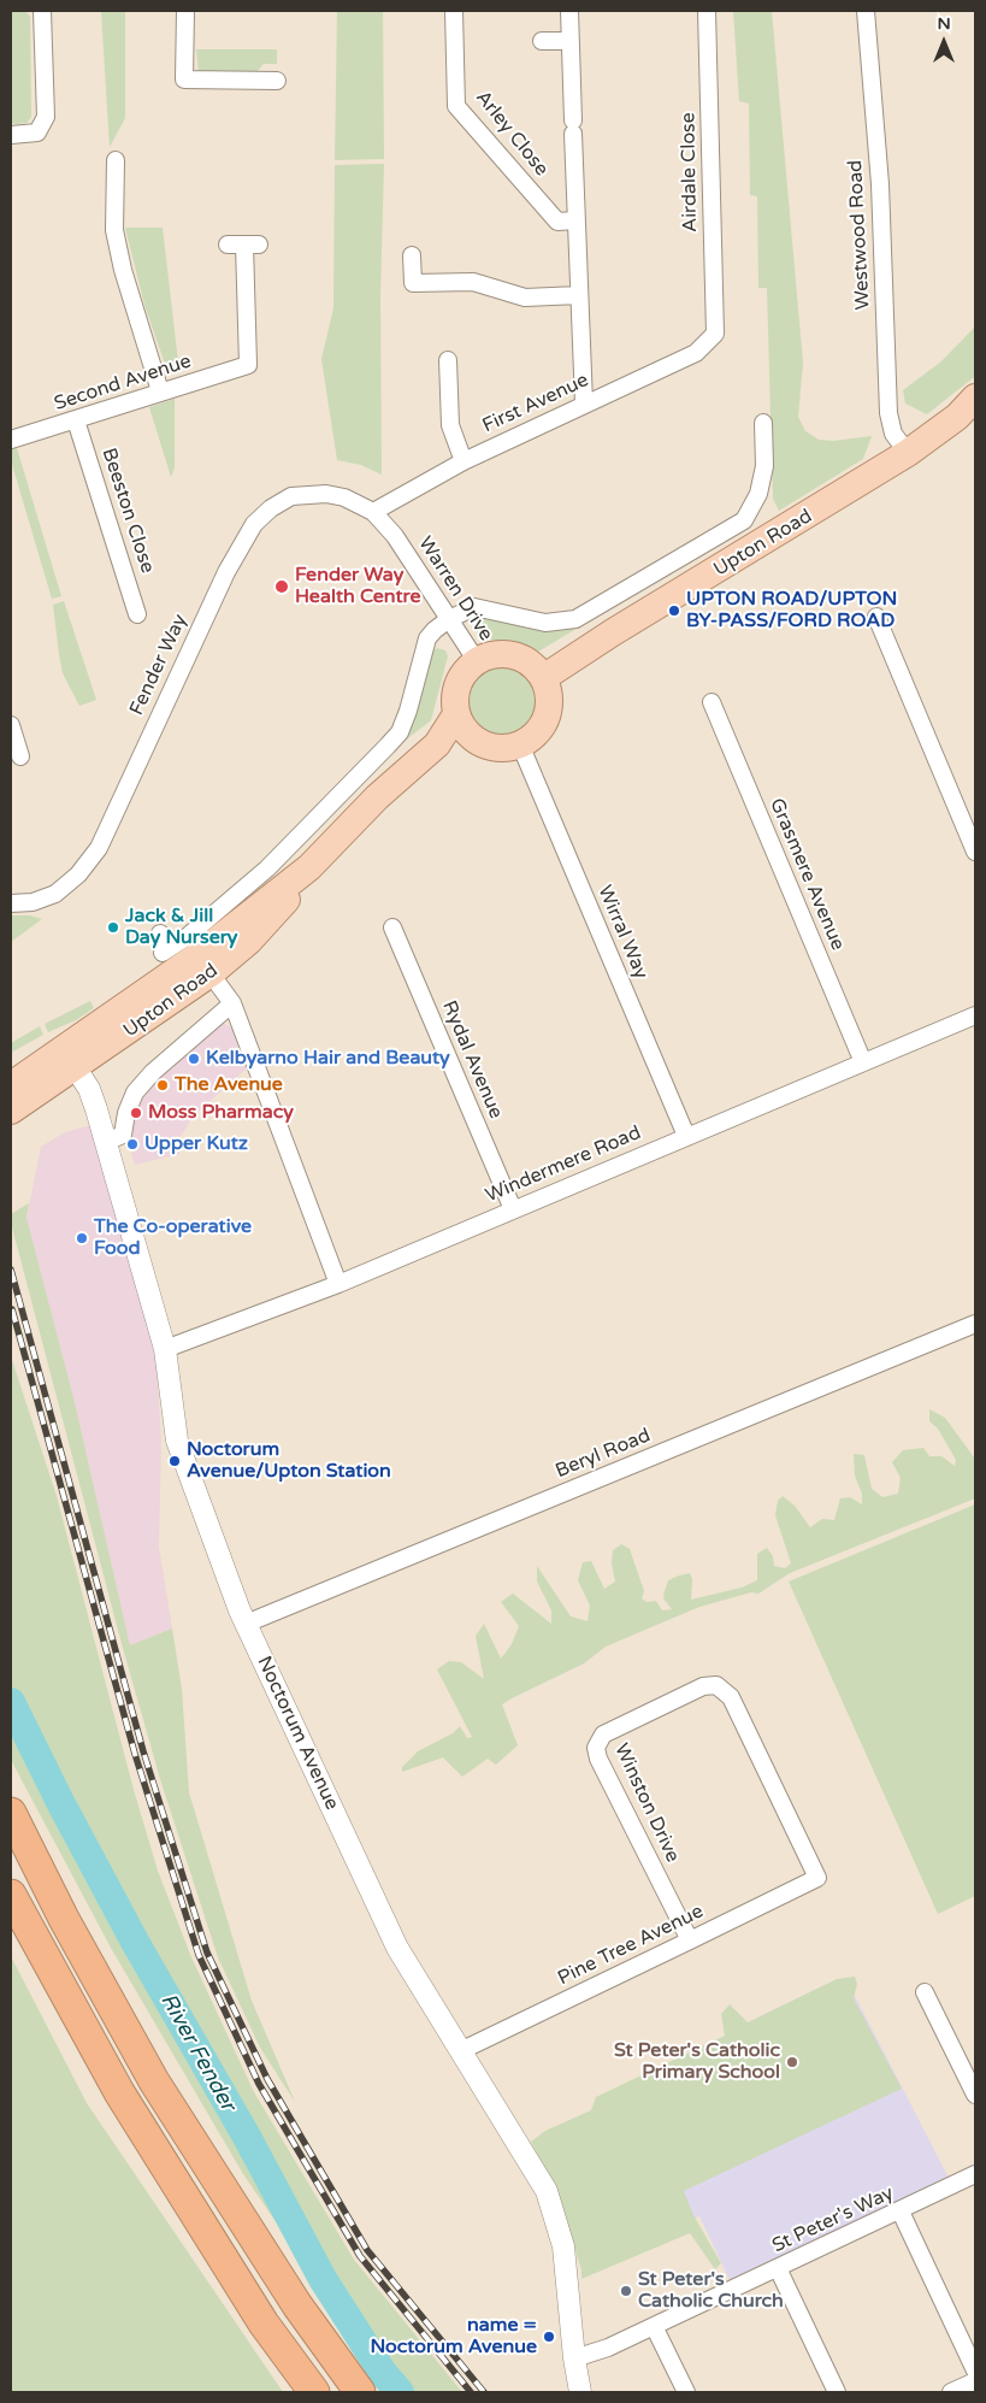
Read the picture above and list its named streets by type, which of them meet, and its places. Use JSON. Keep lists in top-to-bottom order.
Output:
{
  "streets": {
    "main road": ["Upton Road"],
    "street": [
      "Arley Close",
      "Airdale Close",
      "Westwood Road",
      "Second Avenue",
      "First Avenue",
      "Beeston Close",
      "Warren Drive",
      "Fender Way",
      "Grasmere Avenue",
      "Wirral Way",
      "Rydal Avenue",
      "Windermere Road",
      "Beryl Road",
      "Noctorum Avenue",
      "Winston Drive",
      "Pine Tree Avenue",
      "St Peter's Way"
    ]
  },
  "crossings": [
    ["Airdale Close", "First Avenue"],
    ["Westwood Road", "Upton Road"],
    ["Second Avenue", "Beeston Close"],
    ["First Avenue", "Warren Drive"],
    ["First Avenue", "Fender Way"],
    ["Upton Road", "Warren Drive"],
    ["Upton Road", "Wirral Way"],
    ["Upton Road", "Noctorum Avenue"],
    ["Warren Drive", "Fender Way"],
    ["Warren Drive", "Wirral Way"],
    ["Grasmere Avenue", "Windermere Road"],
    ["Wirral Way", "Windermere Road"],
    ["Rydal Avenue", "Windermere Road"],
    ["Windermere Road", "Noctorum Avenue"],
    ["Beryl Road", "Noctorum Avenue"],
    ["Noctorum Avenue", "Pine Tree Avenue"],
    ["Noctorum Avenue", "St Peter's Way"],
    ["Winston Drive", "Pine Tree Avenue"]
  ],
  "water": ["River Fender"],
  "places": [
    "Fender Way Health Centre",
    "UPTON ROAD/UPTON BY-PASS/FORD ROAD",
    "Jack & Jill Day Nursery",
    "Kelbyarno Hair and Beauty",
    "The Avenue",
    "Moss Pharmacy",
    "Upper Kutz",
    "The Co-operative Food",
    "Noctorum Avenue/Upton Station",
    "St Peter's Catholic Primary School",
    "St Peter's Catholic Church",
    "name = Noctorum Avenue"
  ],
  "north": "top"
}
